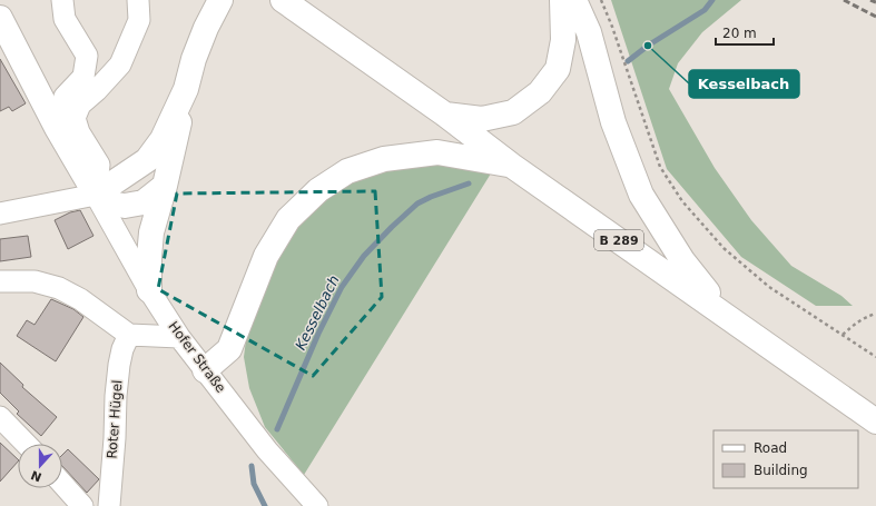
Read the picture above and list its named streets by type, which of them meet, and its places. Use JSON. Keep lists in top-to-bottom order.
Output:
{
  "streets": {
    "highway": ["B 289"],
    "street": ["Hofer Straße", "Roter Hügel"]
  },
  "water": ["Kesselbach"],
  "places": ["Kesselbach"],
  "legend": ["Road", "Building"],
  "scale_bar": "20 m",
  "north": "bottom"
}
